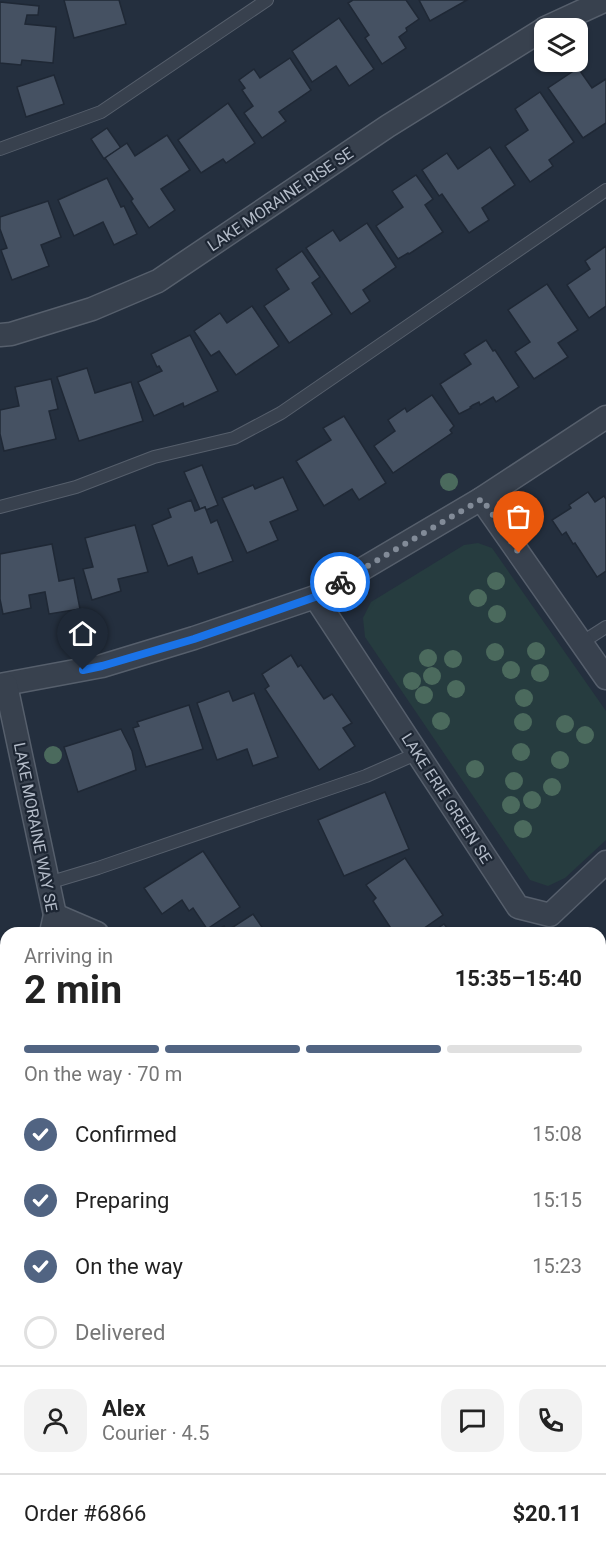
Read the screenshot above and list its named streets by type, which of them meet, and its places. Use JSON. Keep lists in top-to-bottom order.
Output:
{
  "streets": {
    "street": ["LAKE MORAINE RISE SE", "LAKE ERIE GREEN SE", "LAKE MORAINE WAY SE"]
  },
  "page": {
    "heading": ["2 min", "Arriving in", "15:35–15:40"],
    "panel": [
      "Alex",
      "Courier · 4.5",
      "Order #6866",
      "$20.11"
    ],
    "bar": "On the way · 70 m",
    "list": [
      ["Confirmed", "15:08"],
      ["Preparing", "15:15"],
      ["On the way", "15:23"],
      "Delivered"
    ]
  }
}
